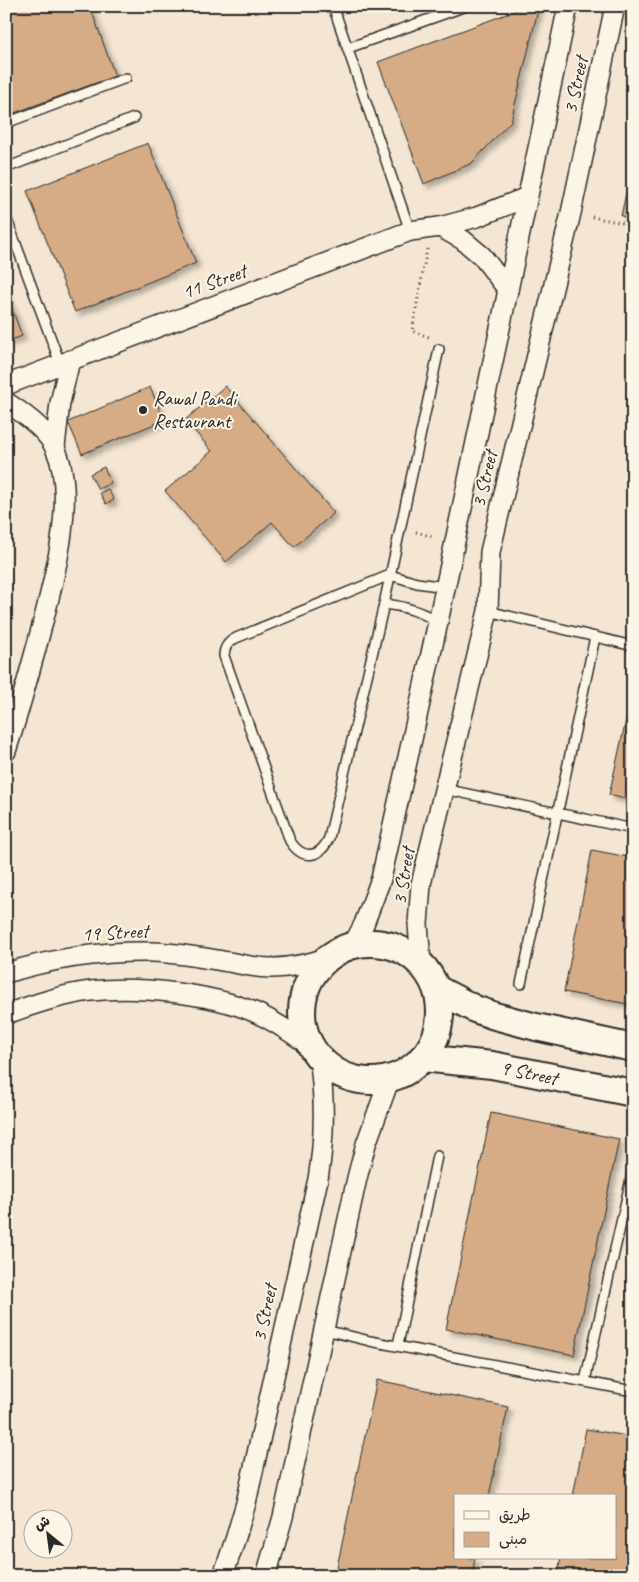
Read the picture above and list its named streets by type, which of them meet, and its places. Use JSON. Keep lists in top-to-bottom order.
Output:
{
  "streets": {
    "street": [
      "3 Street",
      "11 Street",
      "19 Street",
      "9 Street"
    ]
  },
  "crossings": [
    ["3 Street", "11 Street"],
    ["3 Street", "19 Street"],
    ["3 Street", "9 Street"],
    ["19 Street", "9 Street"]
  ],
  "places": ["Rawal Pandi Restaurant"],
  "legend": ["طريق", "مبنى"],
  "north": "top left"
}
